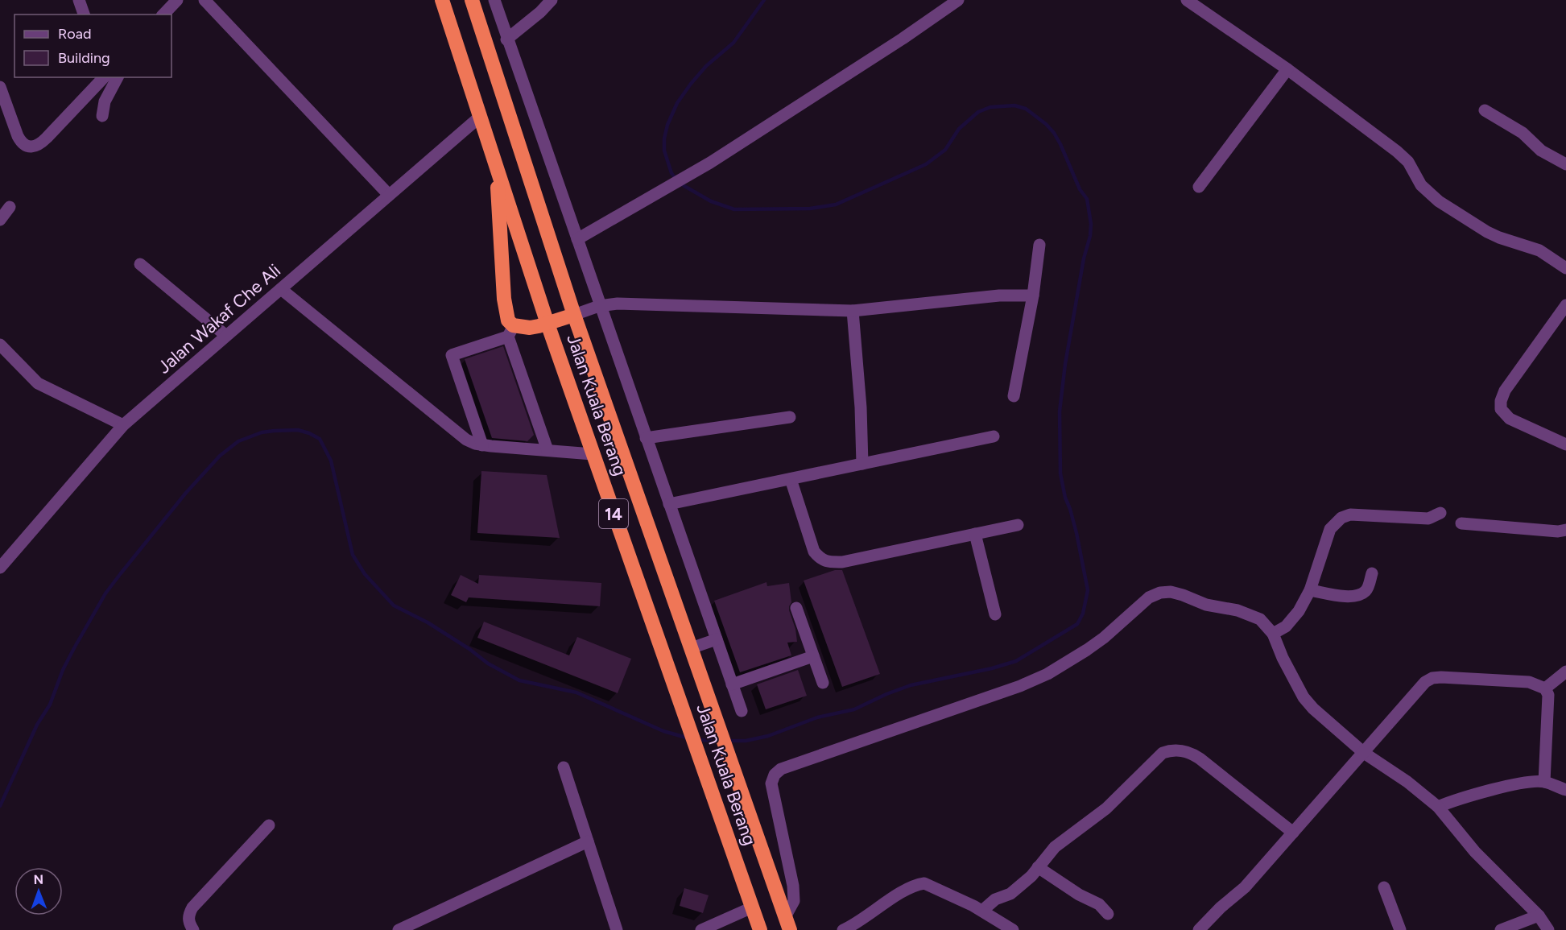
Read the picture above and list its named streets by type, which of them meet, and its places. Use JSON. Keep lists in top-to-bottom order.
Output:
{
  "streets": {
    "highway": ["Jalan Kuala Berang", "14"],
    "street": ["Jalan Wakaf Che Ali"]
  },
  "crossings": [
    ["Jalan Wakaf Che Ali", "Jalan Kuala Berang"]
  ],
  "legend": ["Road", "Building"],
  "north": "top"
}
